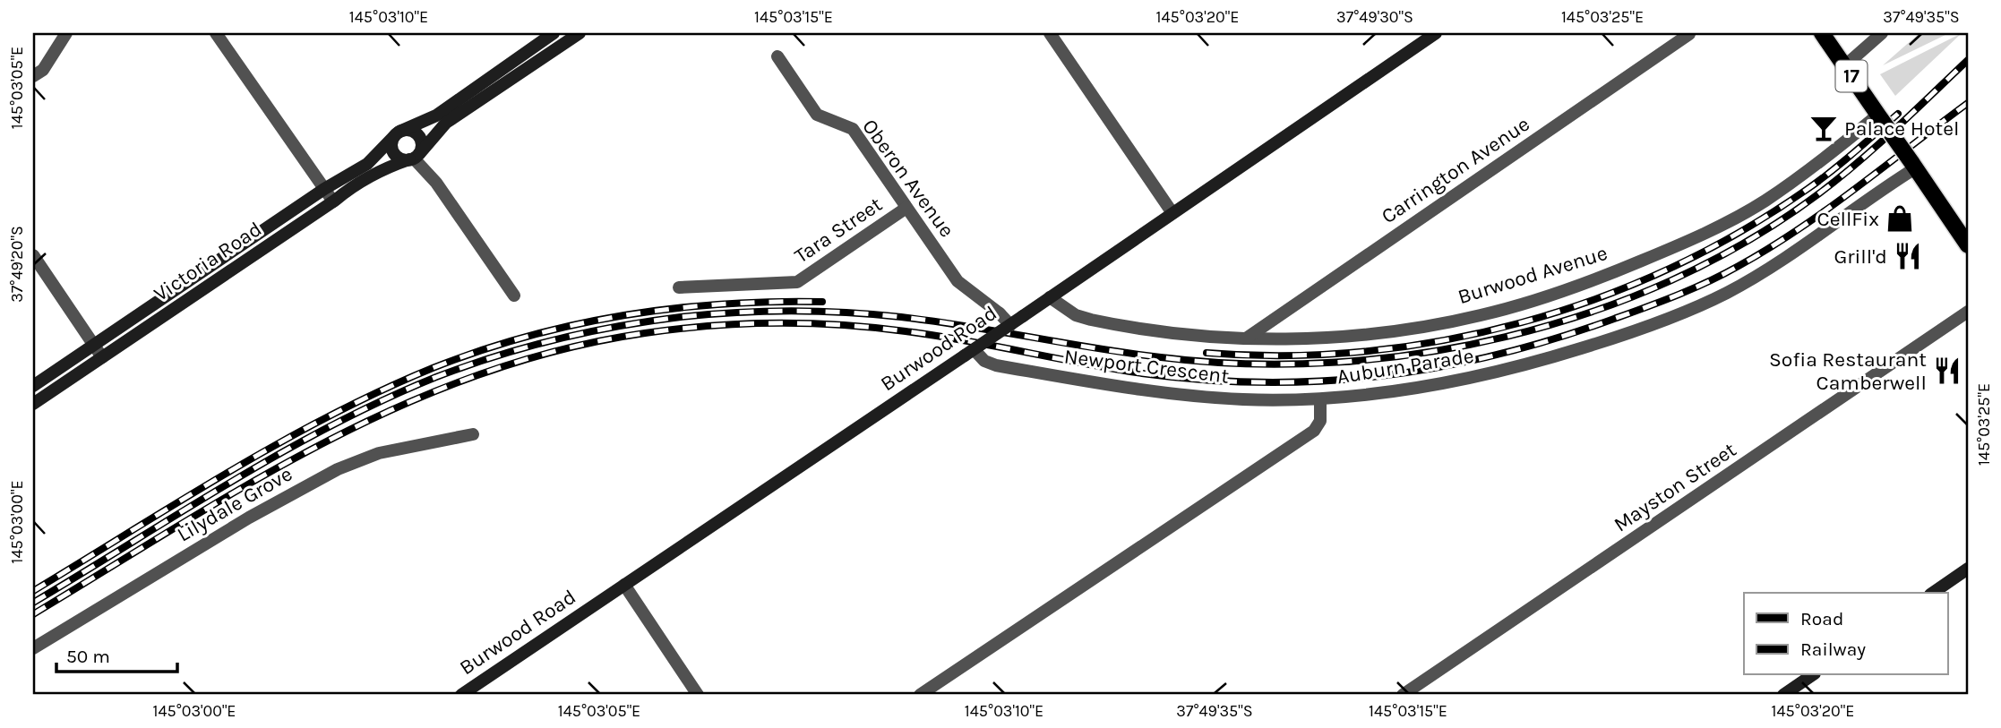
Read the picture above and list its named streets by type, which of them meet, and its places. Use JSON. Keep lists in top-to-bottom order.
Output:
{
  "streets": {
    "main road": ["17"],
    "street": [
      "Carrington Avenue",
      "Oberon Avenue",
      "Tara Street",
      "Victoria Road",
      "Burwood Avenue",
      "Burwood Road",
      "Newport Crescent",
      "Auburn Parade",
      "Mayston Street",
      "Lilydale Grove"
    ]
  },
  "crossings": [
    ["17", "Burwood Avenue"],
    ["17", "Auburn Parade"],
    ["Carrington Avenue", "Burwood Avenue"],
    ["Oberon Avenue", "Tara Street"],
    ["Oberon Avenue", "Burwood Road"],
    ["Burwood Avenue", "Burwood Road"],
    ["Burwood Road", "Newport Crescent"],
    ["Newport Crescent", "Auburn Parade"]
  ],
  "places": {
    "bar": ["Palace Hotel"],
    "shop": ["CellFix"],
    "restaurant": ["Grill'd", "Sofia Restaurant Camberwell"]
  },
  "legend": ["Road", "Railway"],
  "scale_bar": "50 m",
  "coordinates": [
    "145°03'10\"E",
    "145°03'15\"E",
    "145°03'20\"E",
    "37°49'30\"S",
    "145°03'25\"E",
    "37°49'35\"S",
    "145°03'05\"E",
    "37°49'20\"S",
    "145°03'00\"E"
  ]
}
